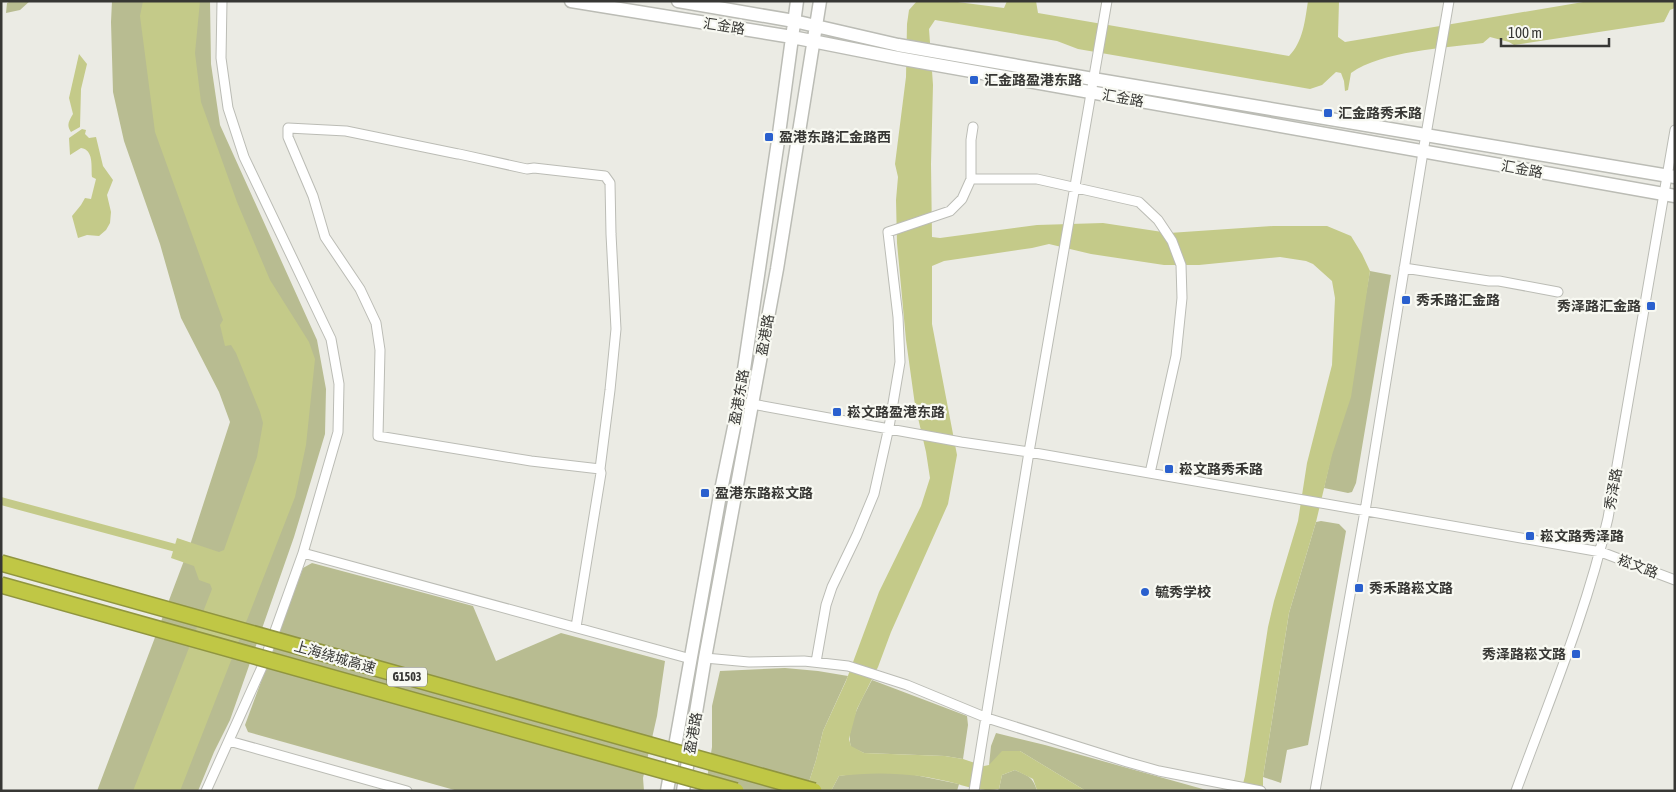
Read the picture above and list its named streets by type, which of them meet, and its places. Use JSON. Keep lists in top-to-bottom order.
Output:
{
  "streets": {
    "highway": ["上海绕城高速", "G1503"],
    "main road": ["汇金路", "盈港路", "盈港东路"],
    "street": ["秀泽路", "崧文路"]
  },
  "crossings": [
    ["汇金路", "盈港路"],
    ["汇金路", "盈港东路"],
    ["汇金路", "秀泽路"],
    ["盈港路", "崧文路"],
    ["盈港东路", "崧文路"],
    ["秀泽路", "崧文路"]
  ],
  "places": {
    "transit": [
      "汇金路盈港东路",
      "汇金路秀禾路",
      "盈港东路汇金路西",
      "秀禾路汇金路",
      "秀泽路汇金路",
      "崧文路盈港东路",
      "崧文路秀禾路",
      "盈港东路崧文路",
      "崧文路秀泽路",
      "秀禾路崧文路",
      "秀泽路崧文路"
    ],
    "other": ["毓秀学校"]
  },
  "scale_bar": "100 m"
}
